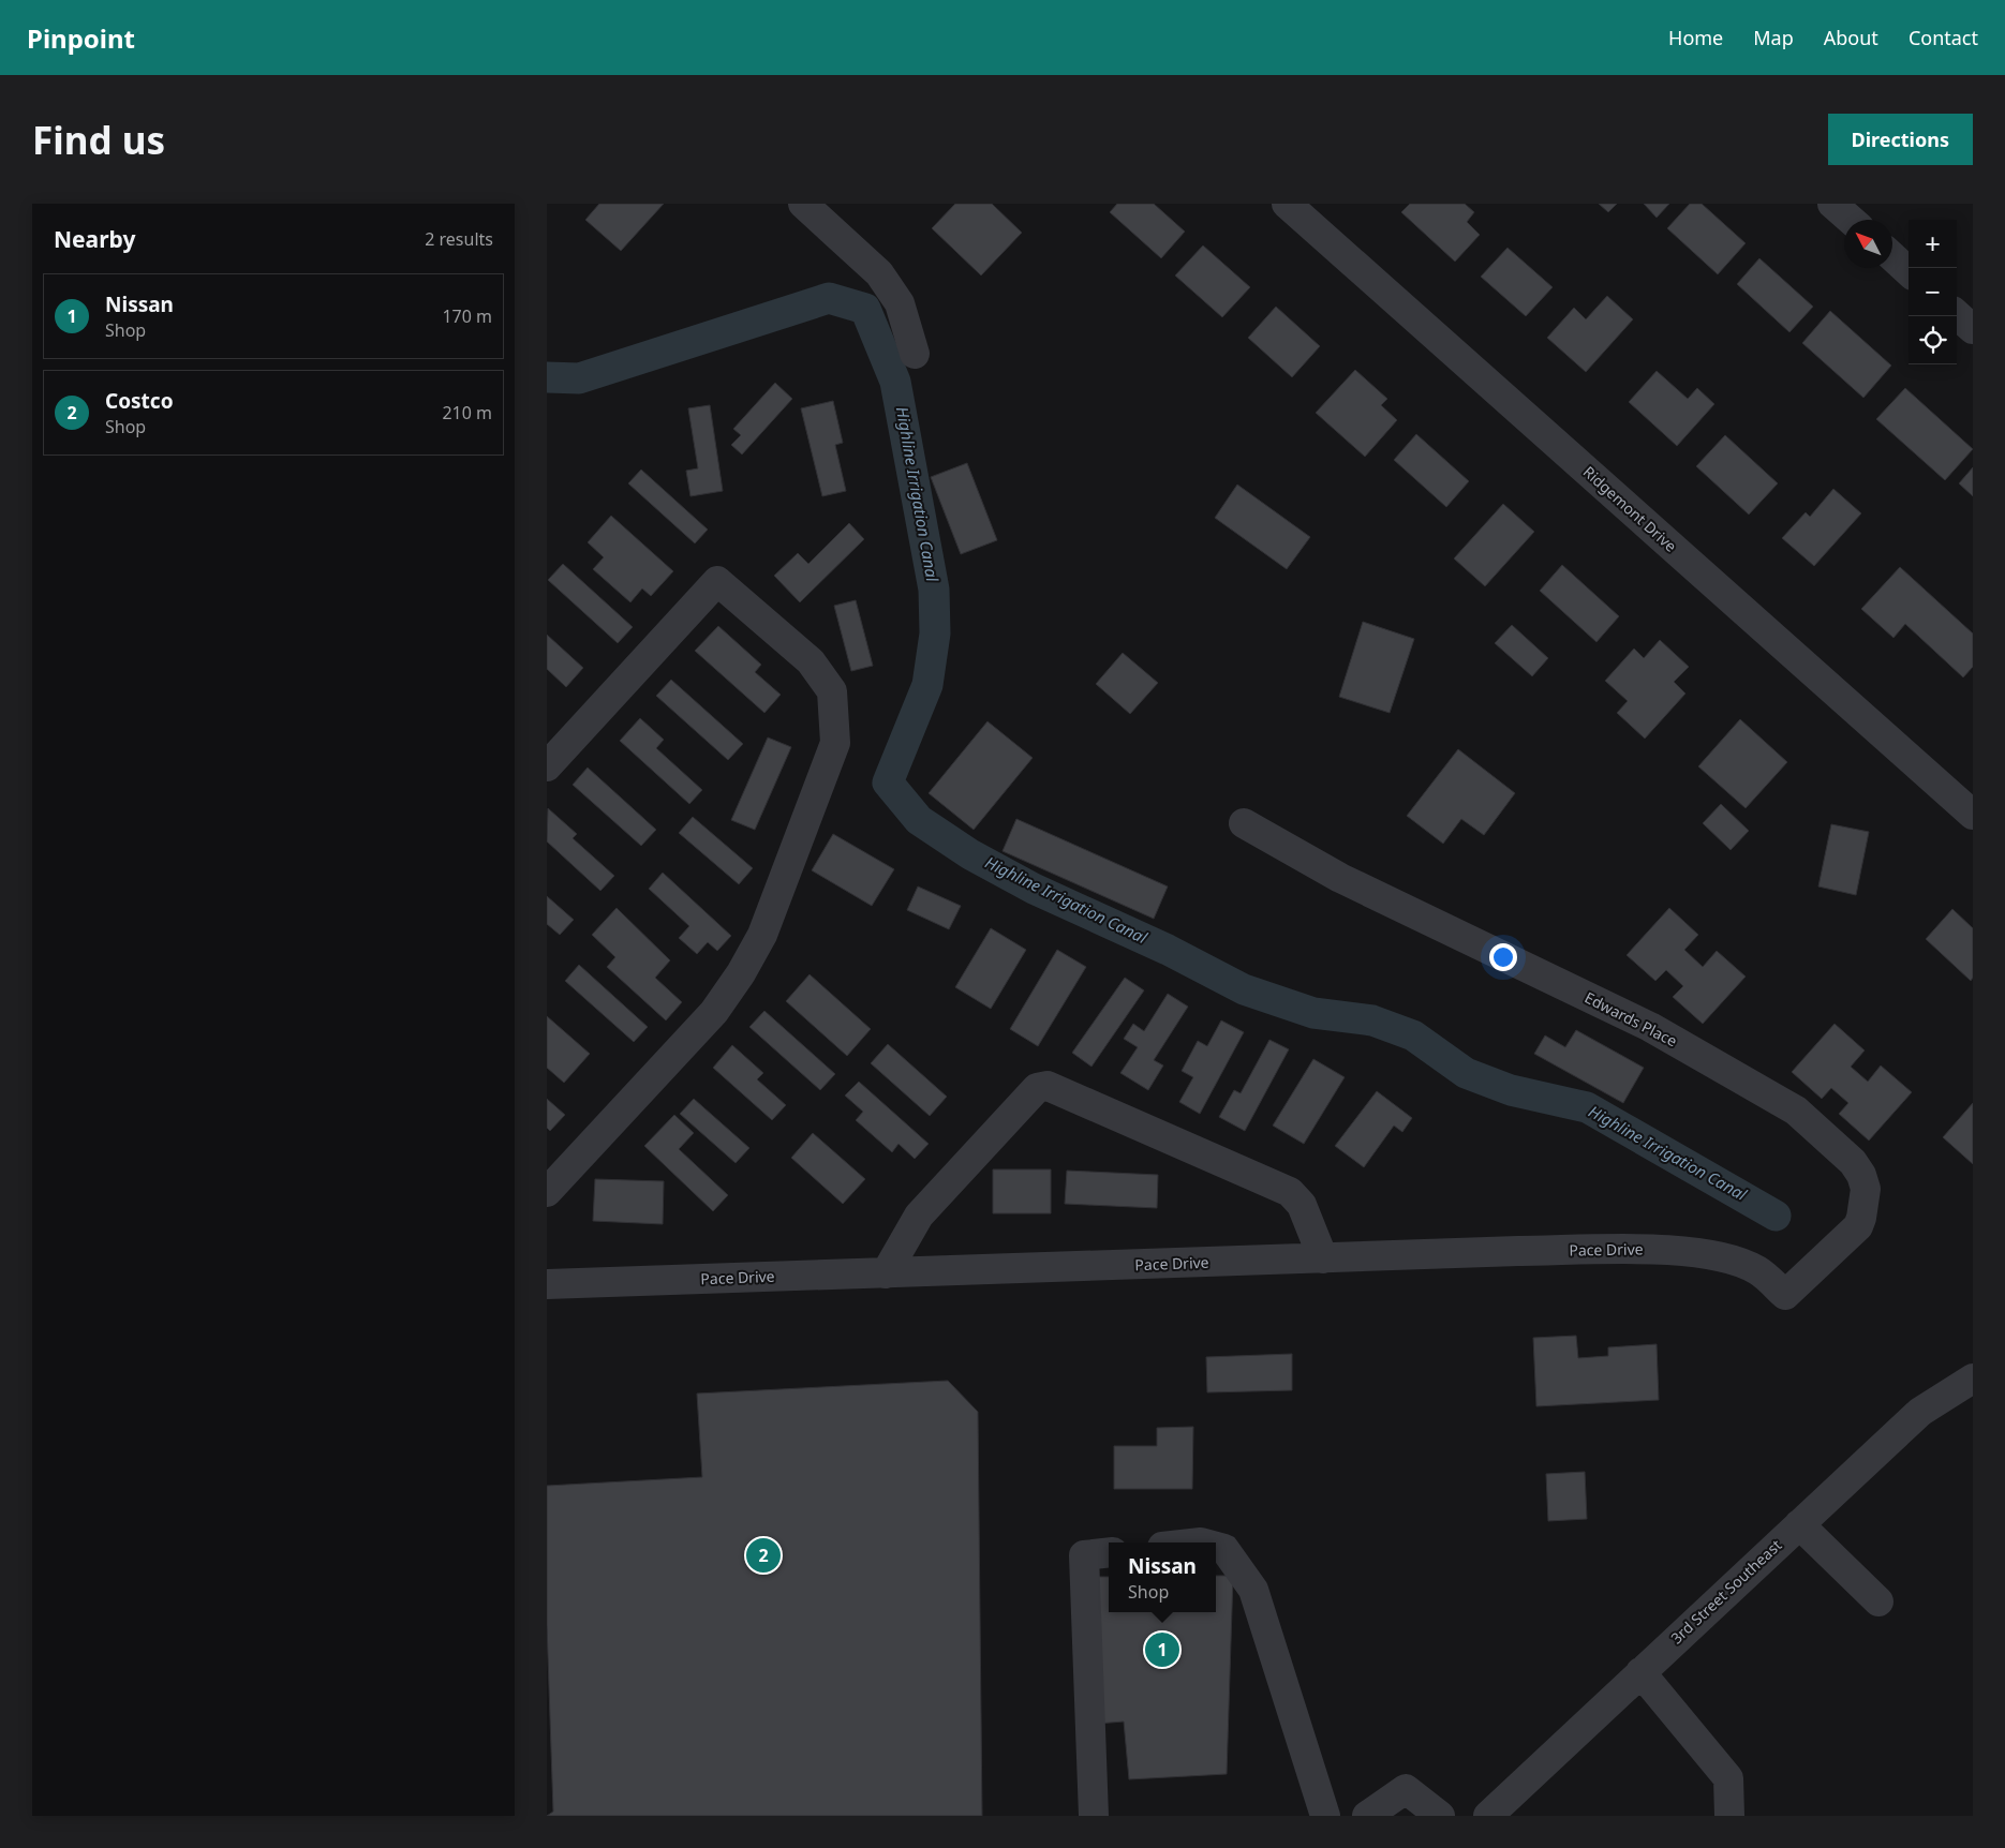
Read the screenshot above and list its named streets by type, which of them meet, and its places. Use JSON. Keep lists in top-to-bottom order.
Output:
{
  "streets": {
    "street": [
      "Ridgemont Drive",
      "Edwards Place",
      "Pace Drive",
      "3rd Street Southeast"
    ]
  },
  "crossings": [
    ["Edwards Place", "Pace Drive"]
  ],
  "water": ["Highline Irrigation Canal"],
  "north": "top left",
  "page": {
    "header": "Pinpoint",
    "nav": [
      "Home",
      "Map",
      "About",
      "Contact"
    ],
    "buttons": "Directions",
    "title": "Find us",
    "heading": ["Nearby", "2 results"],
    "map_buttons": ["+", "−"],
    "list": [
      {
        "mark": "1",
        "name": "Nissan",
        "note": "Shop",
        "value": "170 m"
      },
      {
        "mark": "2",
        "name": "Costco",
        "note": "Shop",
        "value": "210 m"
      }
    ],
    "pins": ["2", "1"],
    "popup": ["Nissan", "Shop"]
  }
}
